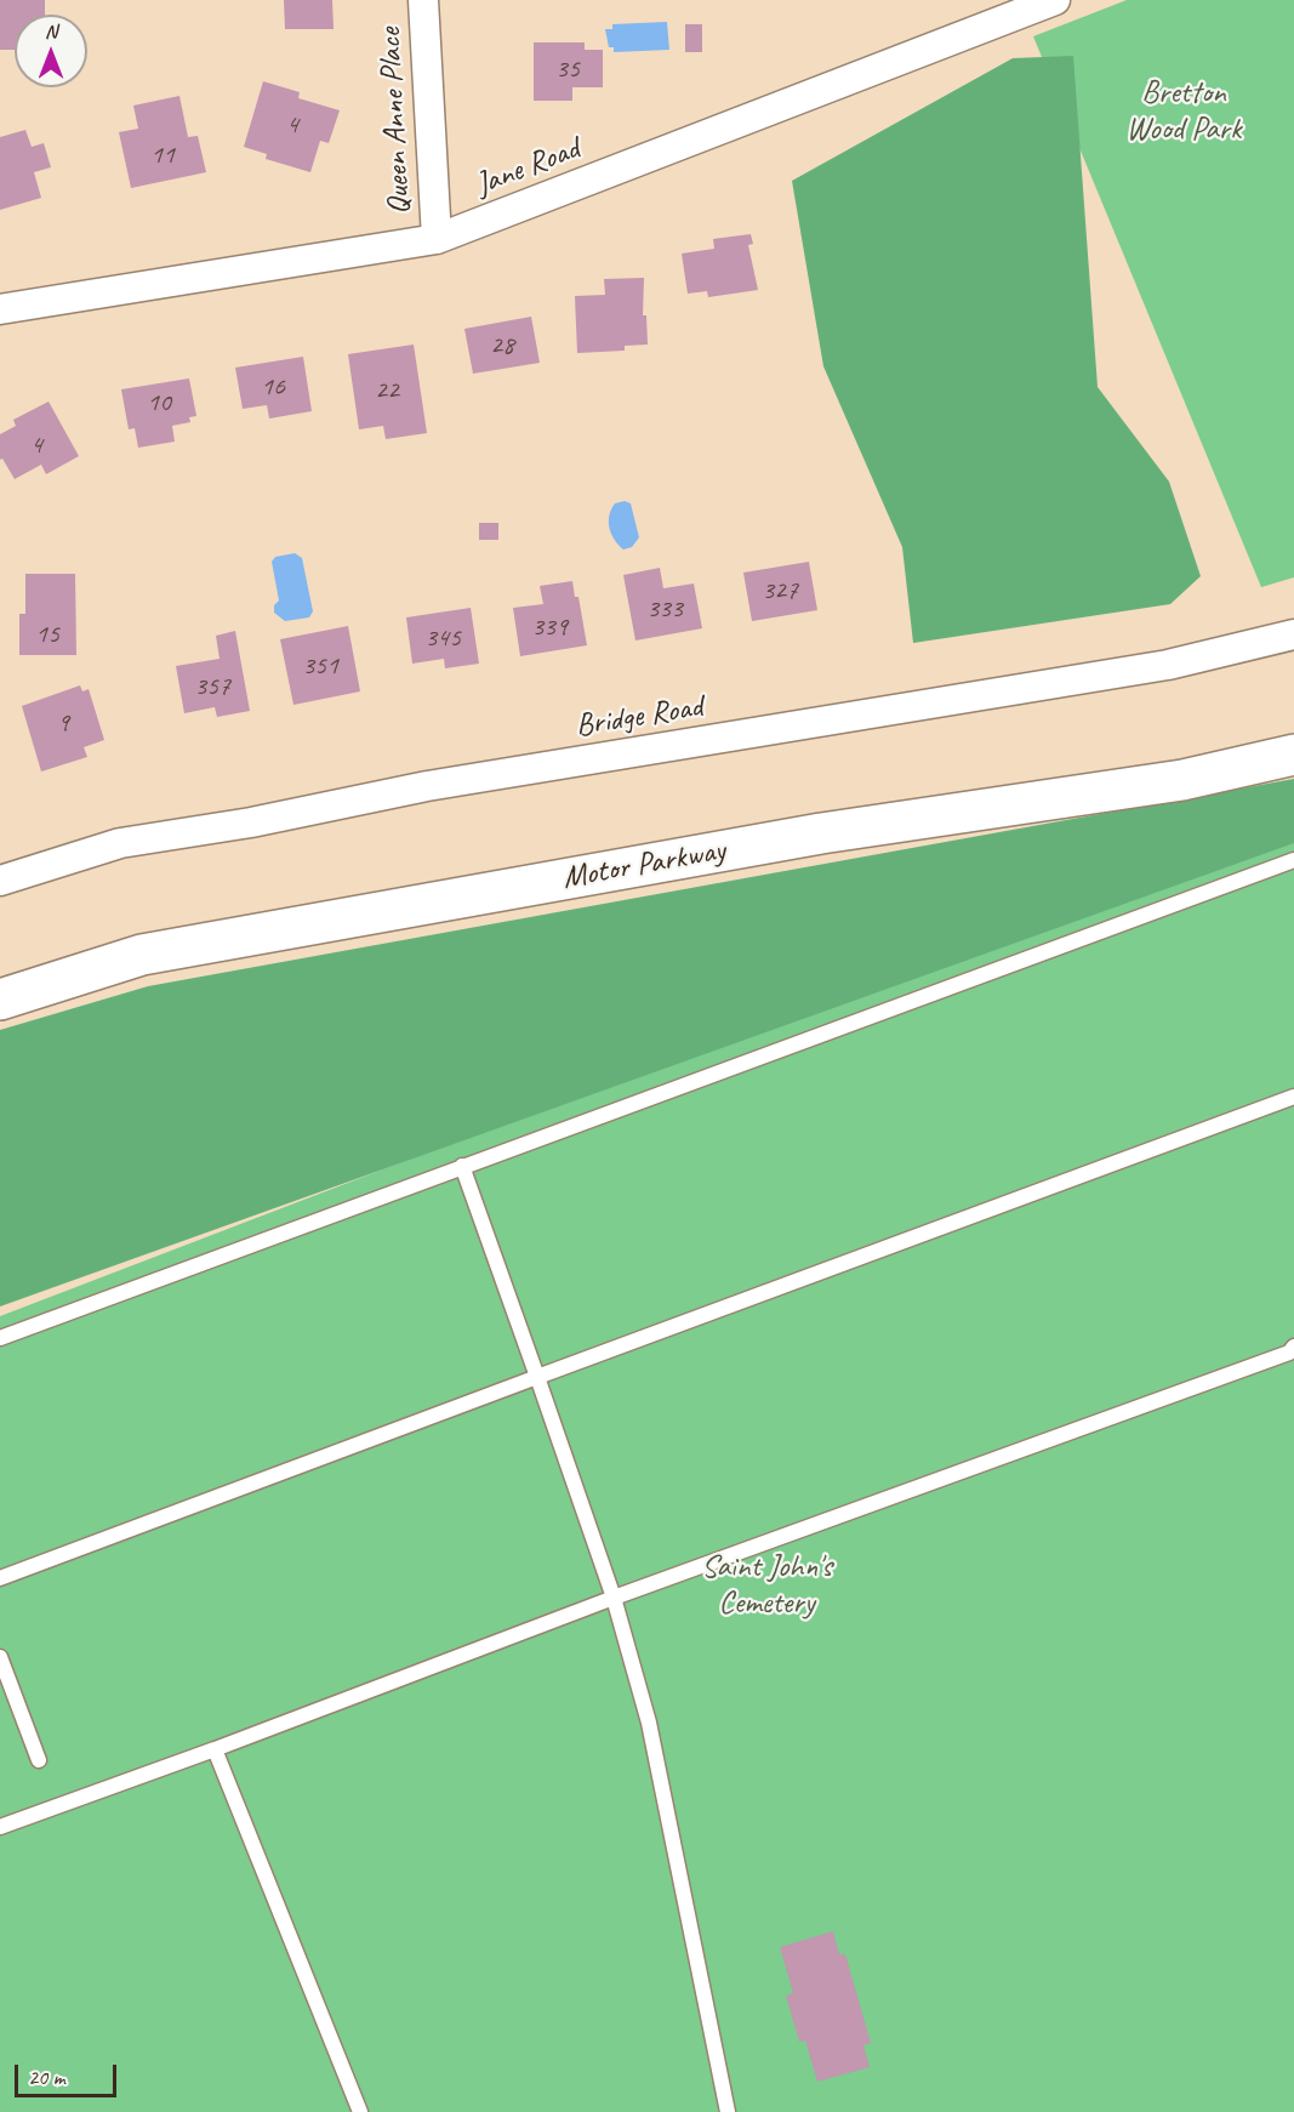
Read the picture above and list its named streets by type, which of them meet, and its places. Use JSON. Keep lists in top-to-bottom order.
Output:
{
  "streets": {
    "main road": ["Motor Parkway"],
    "street": ["Queen Anne Place", "Jane Road", "Bridge Road"]
  },
  "crossings": [
    ["Queen Anne Place", "Jane Road"]
  ],
  "parks": ["Bretton Wood Park", "Saint John's Cemetery"],
  "house_numbers": [
    "35",
    "4",
    "11",
    "28",
    "16",
    "22",
    "10",
    "4",
    "327",
    "333",
    "339",
    "15",
    "345",
    "351",
    "357",
    "9"
  ],
  "scale_bar": "20 m",
  "north": "top"
}
